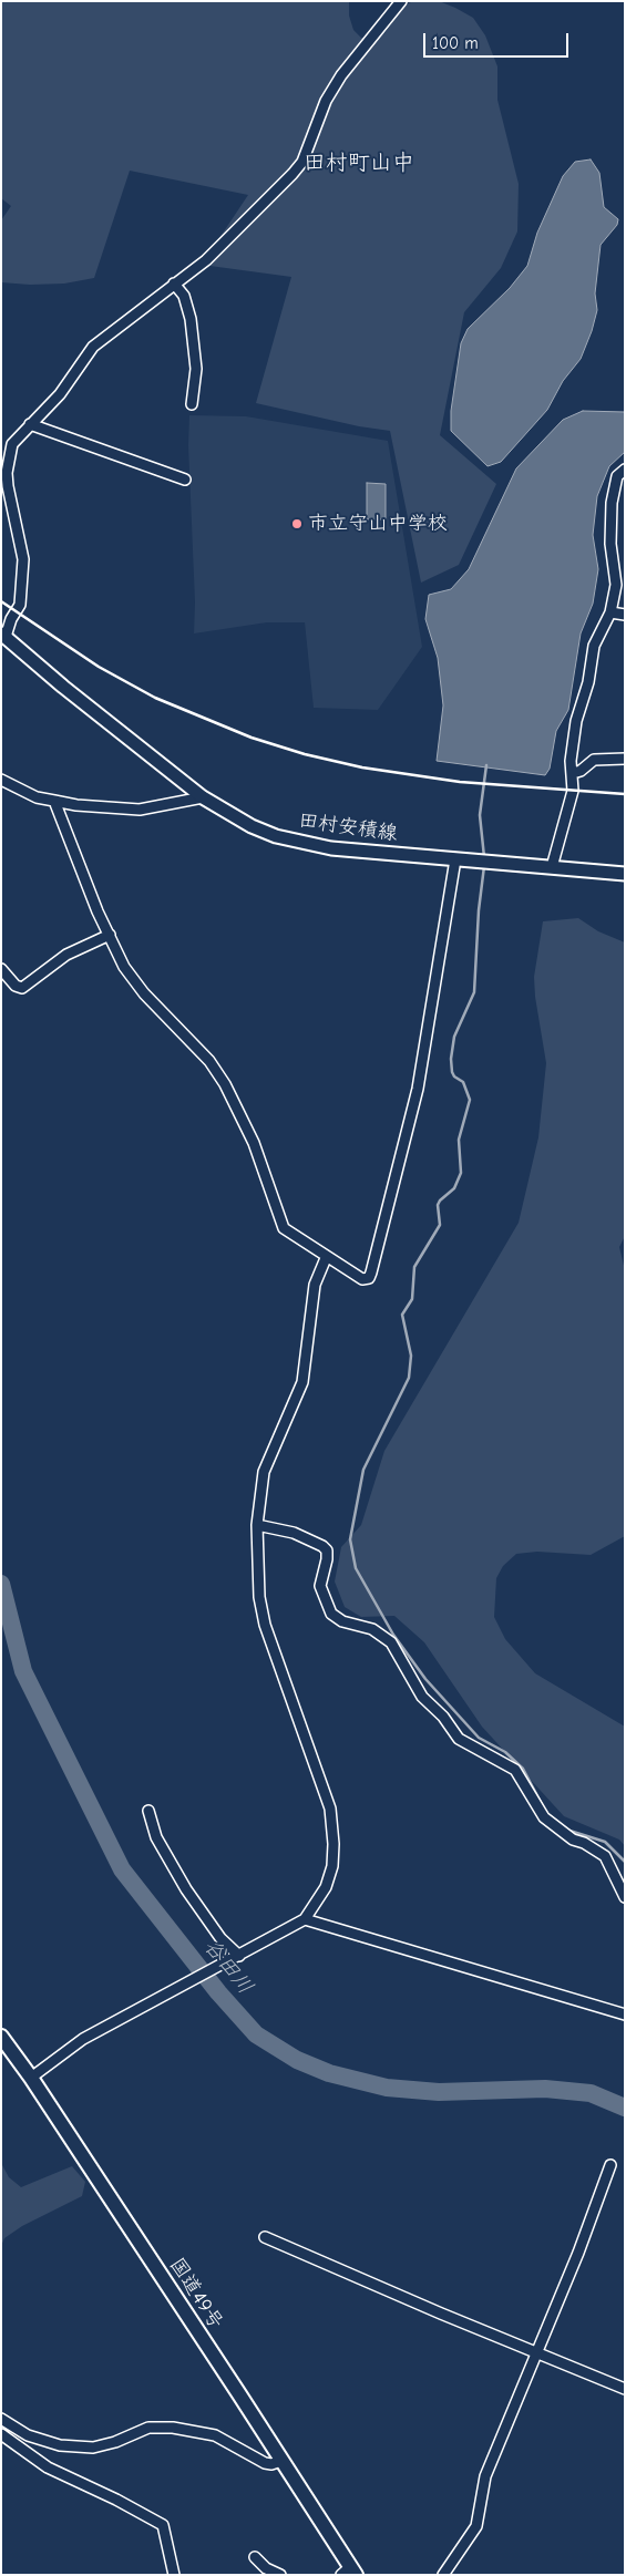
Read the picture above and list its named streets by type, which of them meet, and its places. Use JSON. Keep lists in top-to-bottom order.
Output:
{
  "streets": {
    "highway": ["国道49号"],
    "main road": ["田村安積線"]
  },
  "districts": ["田村町山中"],
  "water": ["谷田川"],
  "places": ["市立守山中学校"],
  "scale_bar": "100 m"
}
